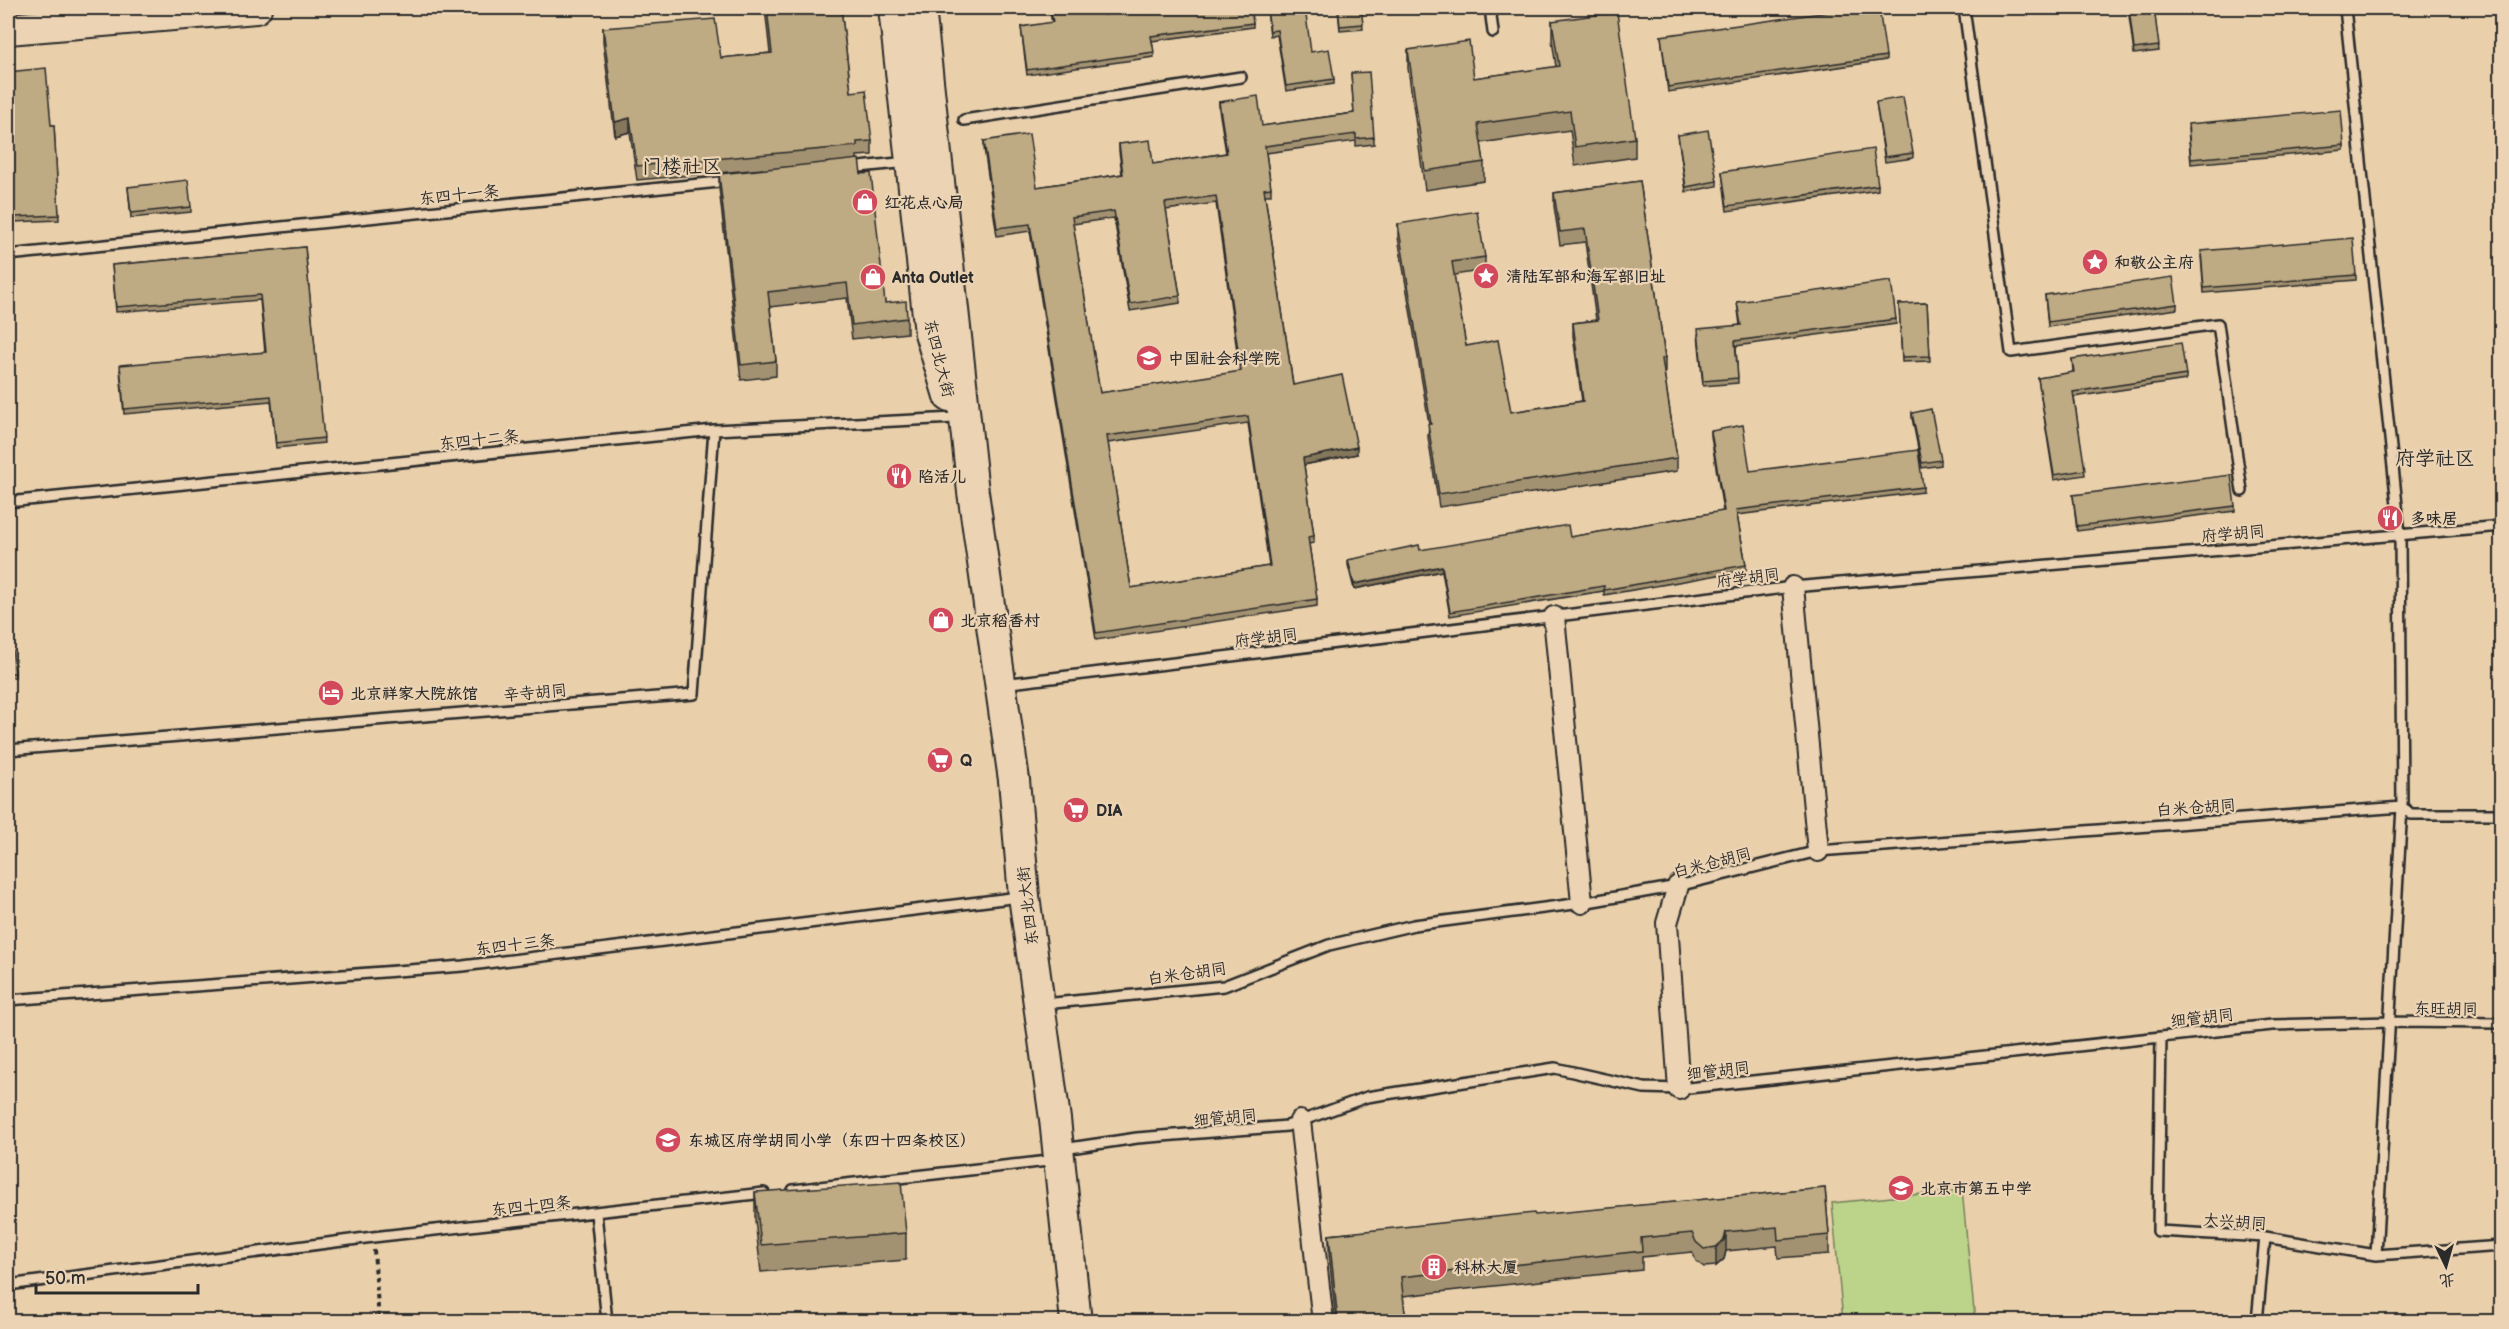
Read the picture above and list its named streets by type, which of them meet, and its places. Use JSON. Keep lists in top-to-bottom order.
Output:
{
  "streets": {
    "main road": ["东四北大街"],
    "lane": [
      "东四十一条",
      "东四十二条",
      "府学胡同",
      "辛寺胡同",
      "白米仓胡同",
      "东四十三条",
      "东旺胡同",
      "细管胡同",
      "东四十四条",
      "大兴胡同"
    ]
  },
  "crossings": [
    ["东四北大街", "东四十二条"],
    ["东四北大街", "府学胡同"],
    ["东四北大街", "白米仓胡同"],
    ["东四北大街", "东四十三条"],
    ["东四北大街", "细管胡同"],
    ["东四十二条", "辛寺胡同"],
    ["东旺胡同", "细管胡同"],
    ["细管胡同", "大兴胡同"]
  ],
  "districts": ["门楼社区", "府学社区"],
  "places": {
    "shop": ["红花点心局", "Anta Outlet", "北京稻香村"],
    "place": ["和敬公主府", "清陆军部和海军部旧址"],
    "school or university": ["中国社会科学院", "东城区府学胡同小学（东四十四条校区）", "北京市第五中学"],
    "restaurant": ["陷活儿", "多味居"],
    "hotel": ["北京祥家大院旅馆"],
    "supermarket": ["Q", "DIA"],
    "building": ["科林大厦"]
  },
  "scale_bar": "50 m",
  "north": "bottom"
}
